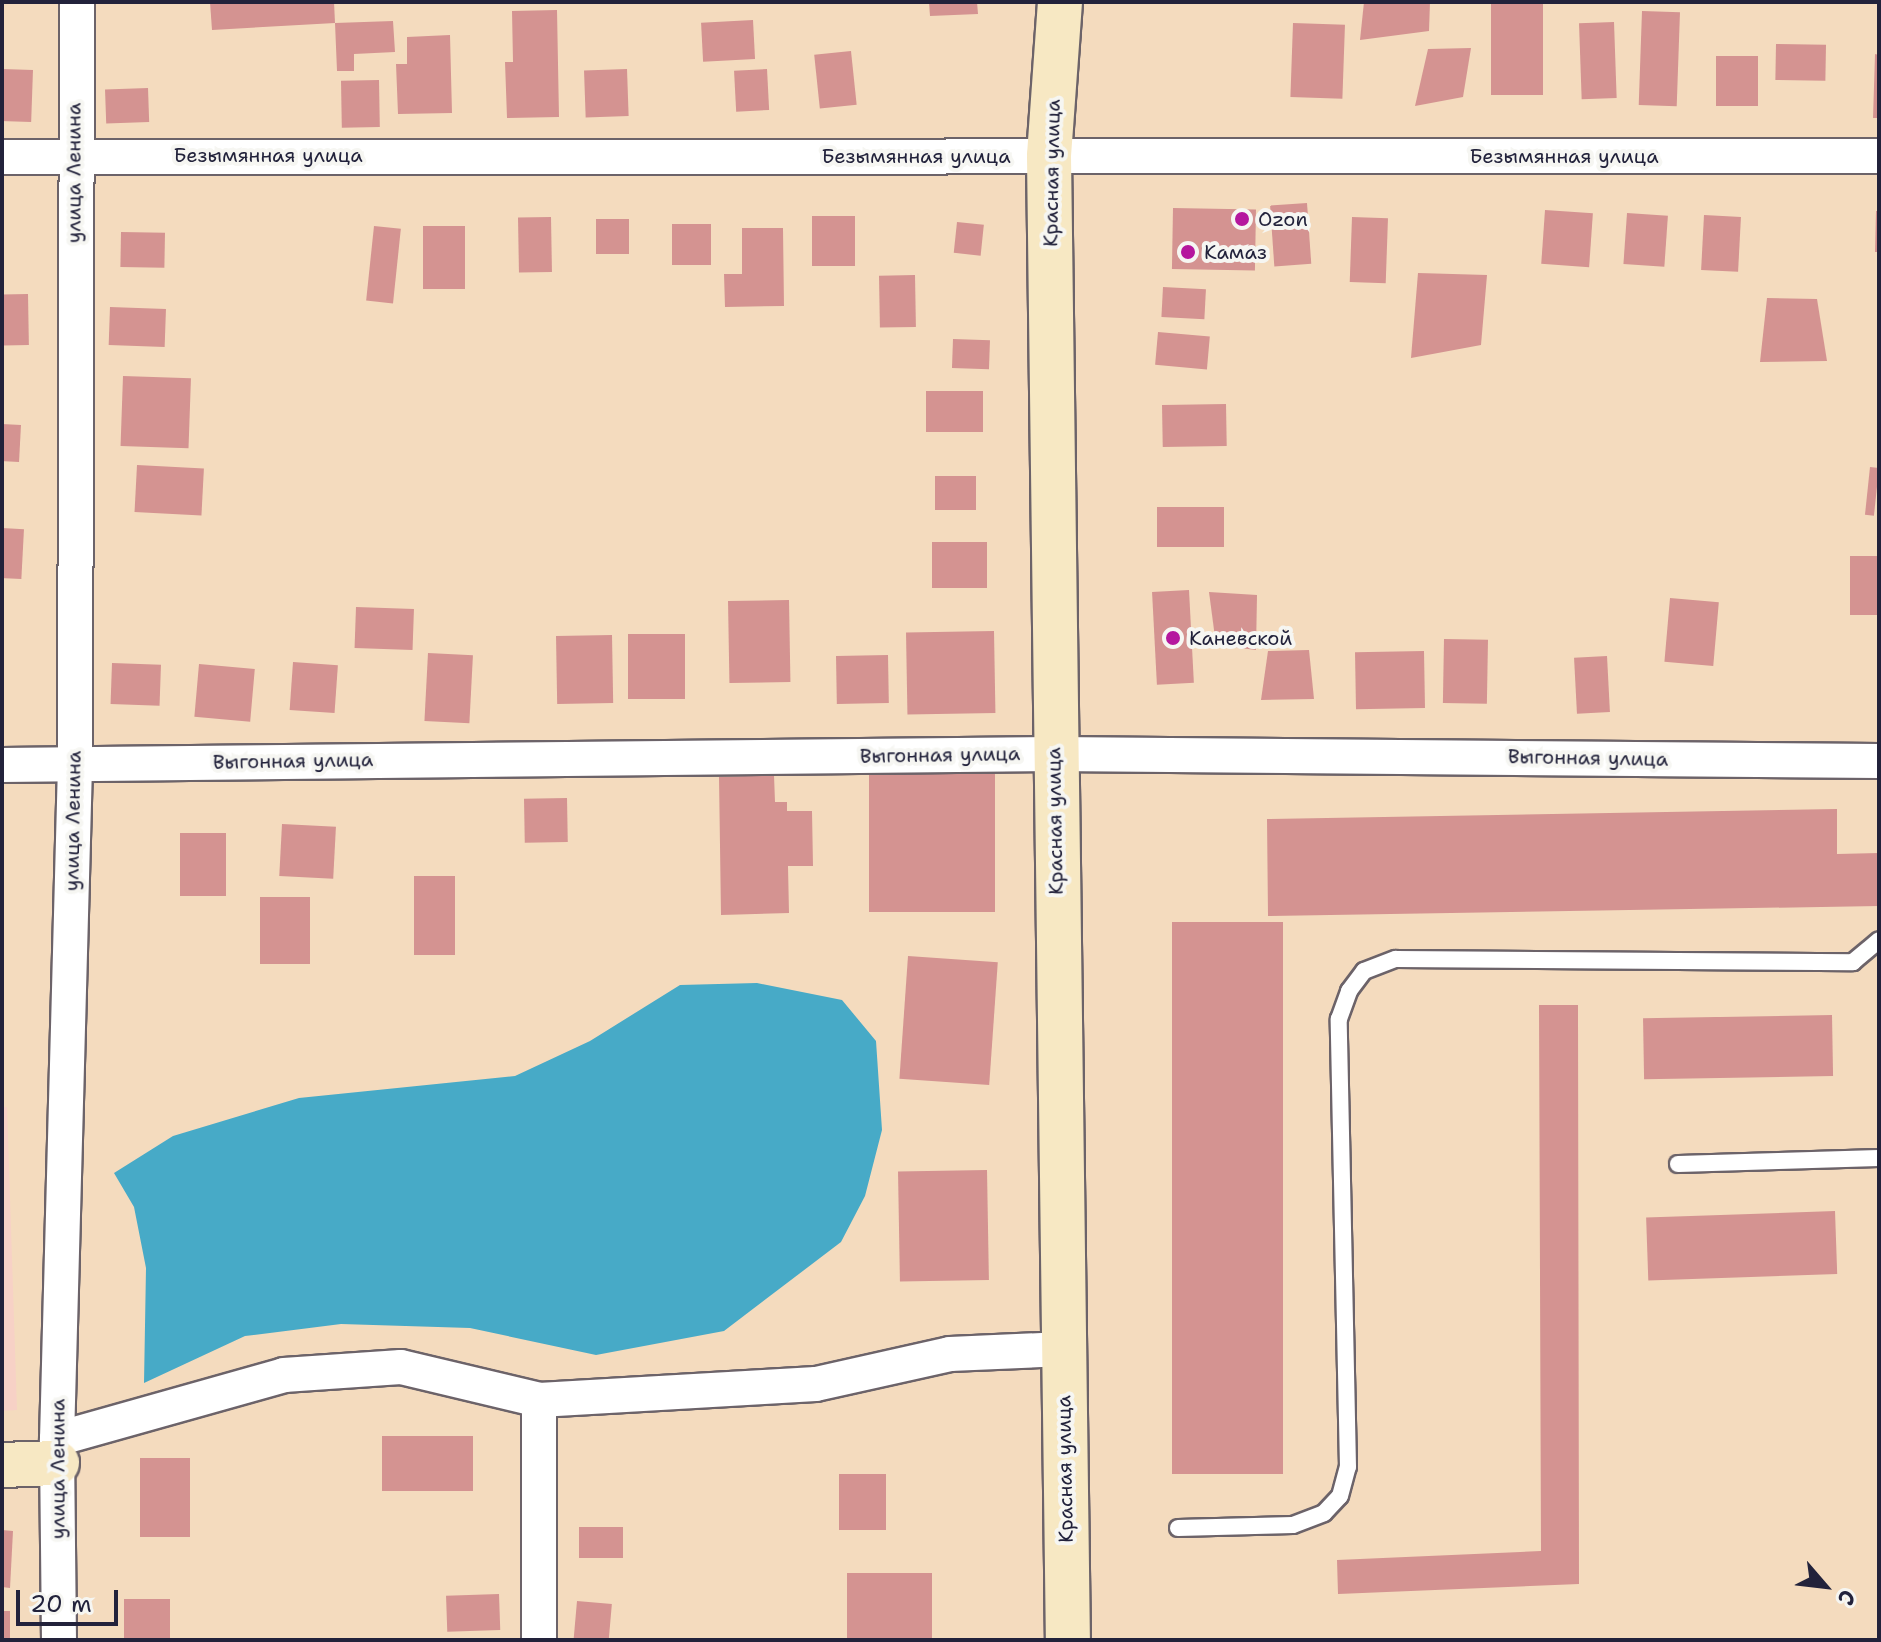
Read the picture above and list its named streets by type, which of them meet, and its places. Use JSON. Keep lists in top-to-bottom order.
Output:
{
  "streets": {
    "main road": ["Красная улица"],
    "street": ["Безымянная улица", "улица Ленина", "Выгонная улица"]
  },
  "crossings": [
    ["Безымянная улица", "улица Ленина"],
    ["Безымянная улица", "Красная улица"],
    ["улица Ленина", "Выгонная улица"],
    ["Красная улица", "Выгонная улица"]
  ],
  "places": ["Ozon", "Камаз", "Каневской"],
  "scale_bar": "20 m",
  "north": "bottom right"
}
